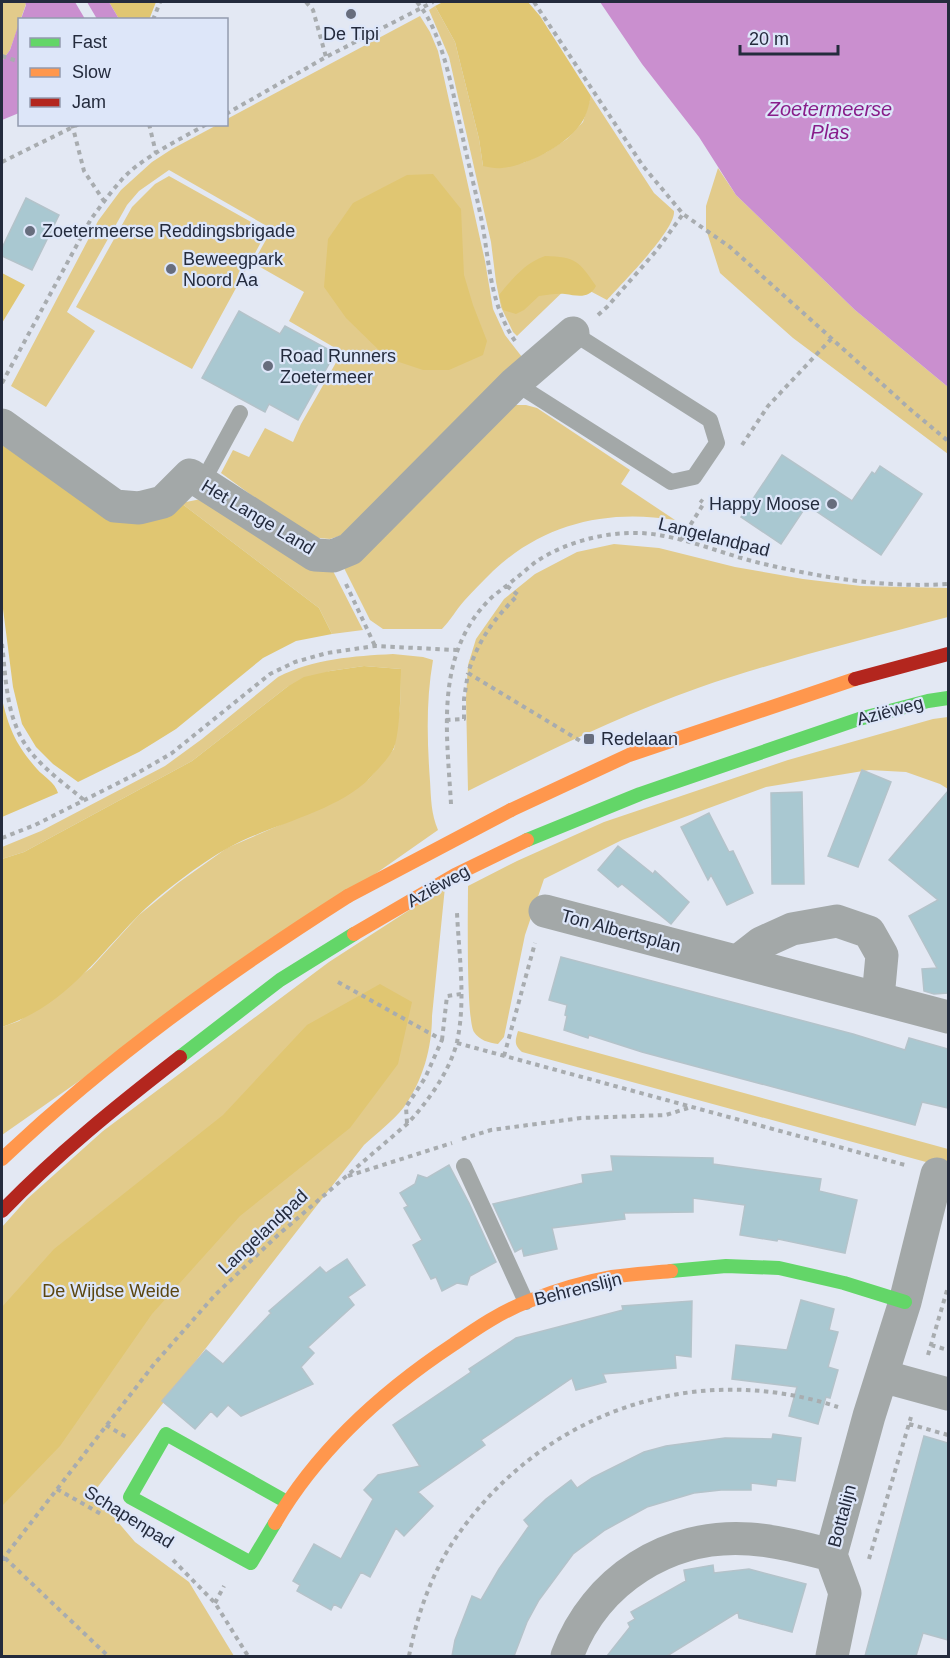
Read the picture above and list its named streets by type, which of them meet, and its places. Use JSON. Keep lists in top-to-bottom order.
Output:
{
  "streets": {
    "street": [
      "Het Lange Land",
      "Aziëweg",
      "Ton Albertsplan",
      "Behrenslijn",
      "Bottalijn"
    ],
    "path": ["Langelandpad", "Schapenpad"]
  },
  "crossings": [
    ["Langelandpad", "Schapenpad"],
    ["Behrenslijn", "Bottalijn"]
  ],
  "water": ["Zoetermeerse Plas"],
  "parks": ["De Wijdse Weide"],
  "places": {
    "other": [
      "De Tipi",
      "Zoetermeerse Reddingsbrigade",
      "Beweegpark Noord Aa",
      "Road Runners Zoetermeer",
      "Happy Moose"
    ],
    "transit": ["Redelaan"]
  },
  "legend": ["Fast", "Slow", "Jam"],
  "scale_bar": "20 m"
}
